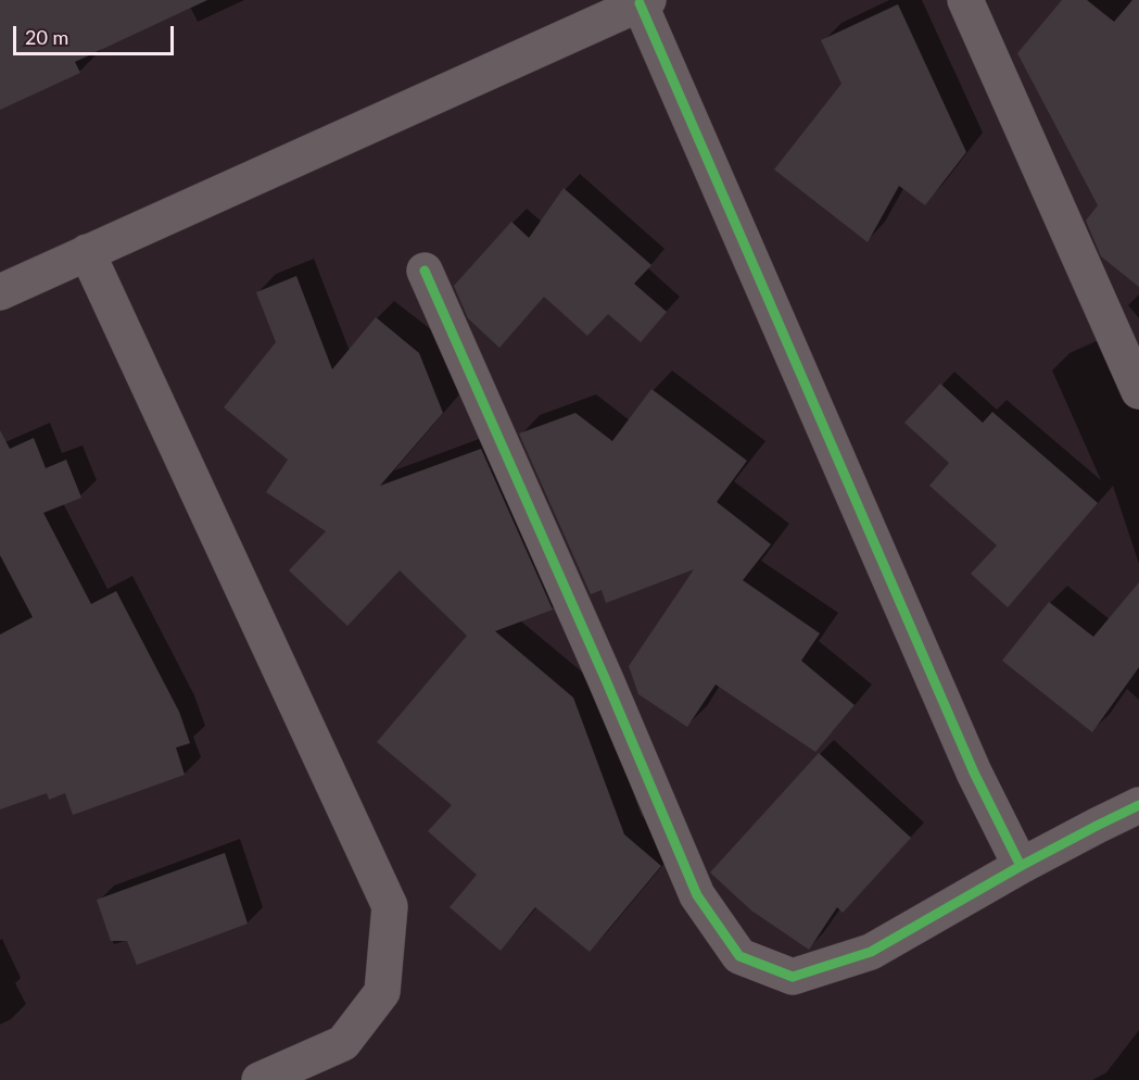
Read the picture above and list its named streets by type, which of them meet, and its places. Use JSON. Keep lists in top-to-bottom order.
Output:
{
  "scale_bar": "20 m"
}
